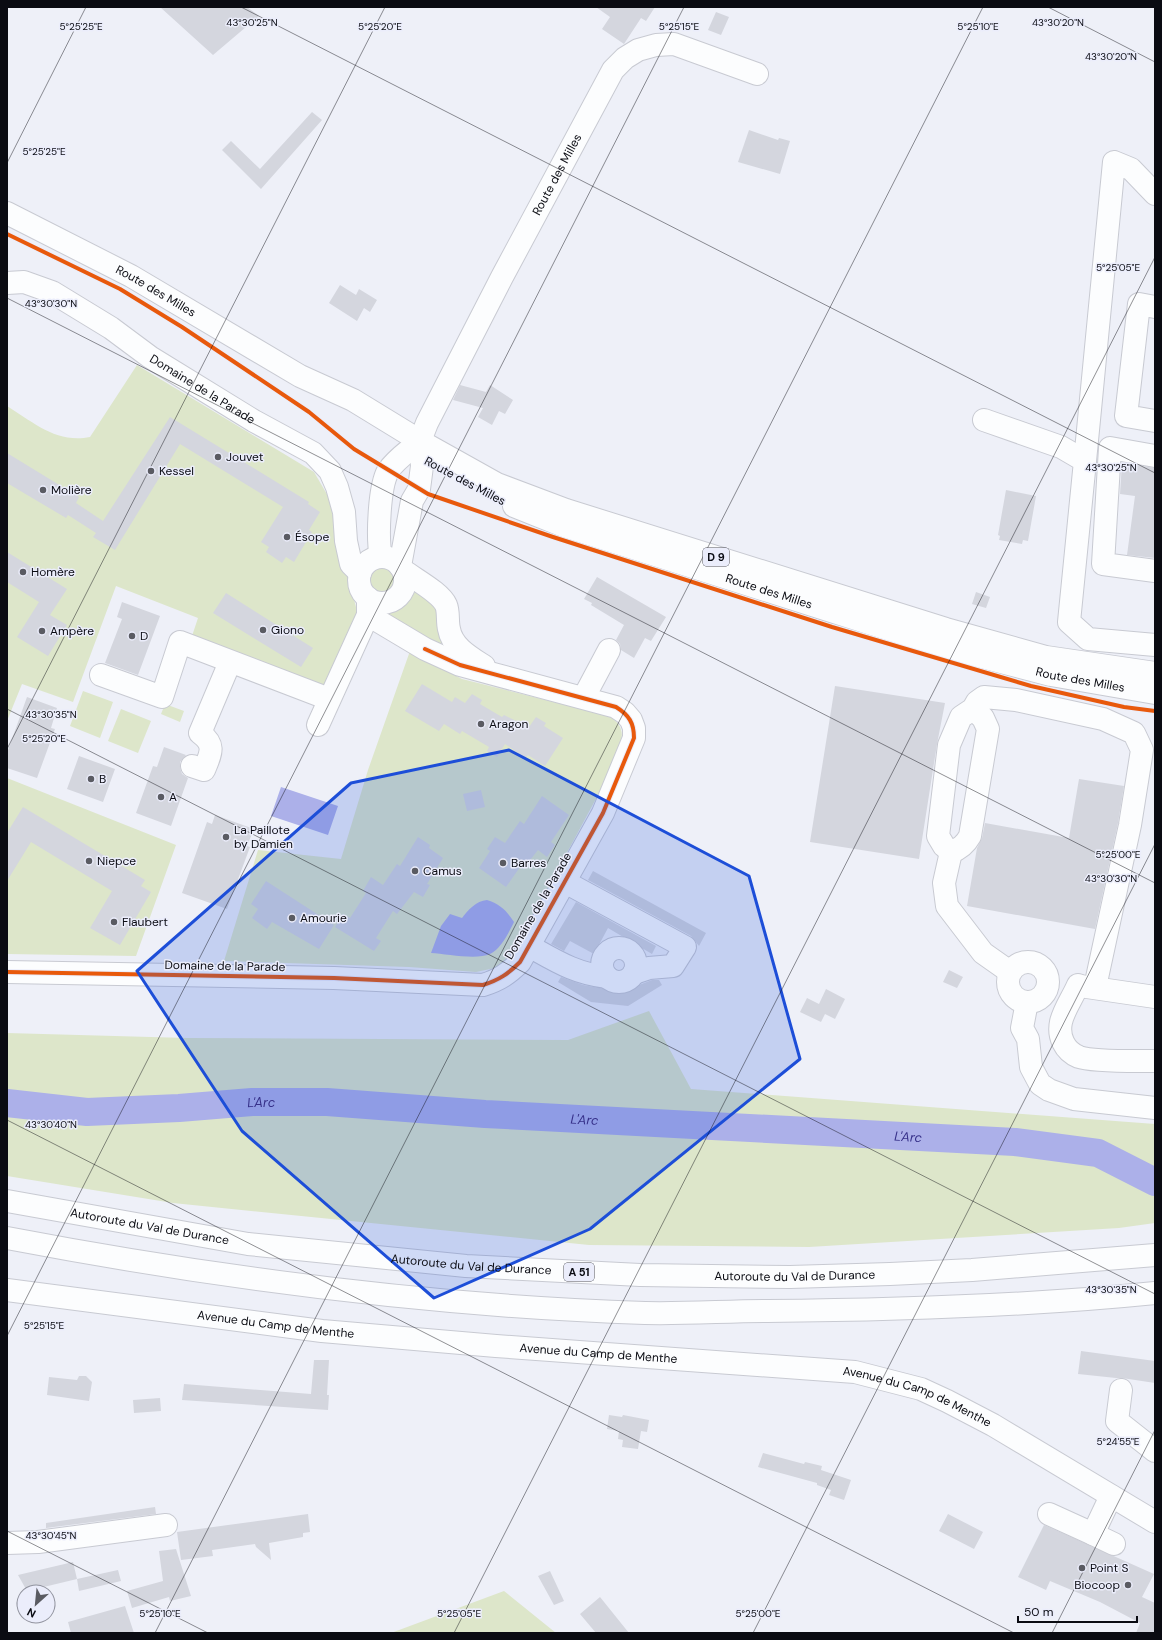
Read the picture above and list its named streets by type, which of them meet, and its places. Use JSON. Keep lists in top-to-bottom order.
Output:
{
  "streets": {
    "main road": [
      "Route des Milles",
      "Domaine de la Parade",
      "D 9",
      "Autoroute du Val de Durance",
      "A 51",
      "Avenue du Camp de Menthe"
    ]
  },
  "water": ["L'Arc"],
  "places": [
    "Jouvet",
    "Kessel",
    "Molière",
    "Ésope",
    "Homère",
    "Giono",
    "Ampère",
    "D",
    "Aragon",
    "B",
    "A",
    "La Paillote by Damien",
    "Niepce",
    "Barres",
    "Camus",
    "Amourie",
    "Flaubert",
    "Point S",
    "Biocoop"
  ],
  "scale_bar": "50 m",
  "north": "bottom left",
  "coordinates": [
    "43°30'25\"N",
    "43°30'20\"N",
    "5°25'25\"E",
    "5°25'20\"E",
    "5°25'15\"E",
    "5°25'10\"E",
    "5°25'05\"E",
    "43°30'30\"N",
    "43°30'35\"N",
    "5°25'00\"E",
    "43°30'40\"N",
    "5°24'55\"E",
    "43°30'45\"N"
  ]
}
